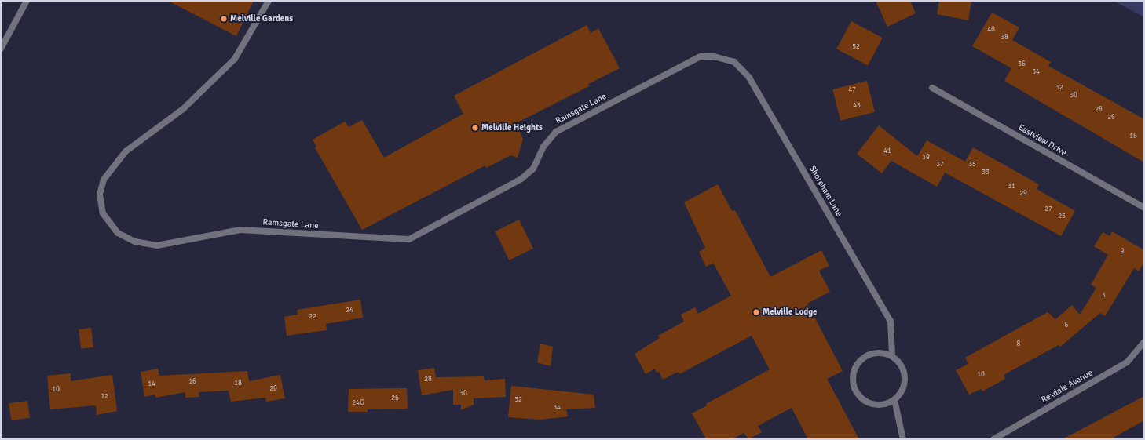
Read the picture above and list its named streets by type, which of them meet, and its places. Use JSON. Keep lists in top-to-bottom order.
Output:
{
  "streets": {
    "street": [
      "Ramsgate Lane",
      "Eastview Drive",
      "Shoreham Lane",
      "Rexdale Avenue"
    ]
  },
  "crossings": [
    ["Ramsgate Lane", "Shoreham Lane"]
  ],
  "places": ["Melville Gardens", "Melville Heights", "Melville Lodge"],
  "house_numbers": [
    "40",
    "38",
    "52",
    "36",
    "34",
    "32",
    "47",
    "30",
    "45",
    "28",
    "26",
    "16",
    "41",
    "39",
    "37",
    "35",
    "33",
    "31",
    "29",
    "27",
    "25",
    "9",
    "4",
    "24",
    "22",
    "6",
    "8",
    "10",
    "28",
    "16",
    "18",
    "14",
    "20",
    "10",
    "30",
    "12",
    "26",
    "32",
    "24G",
    "34"
  ]
}
